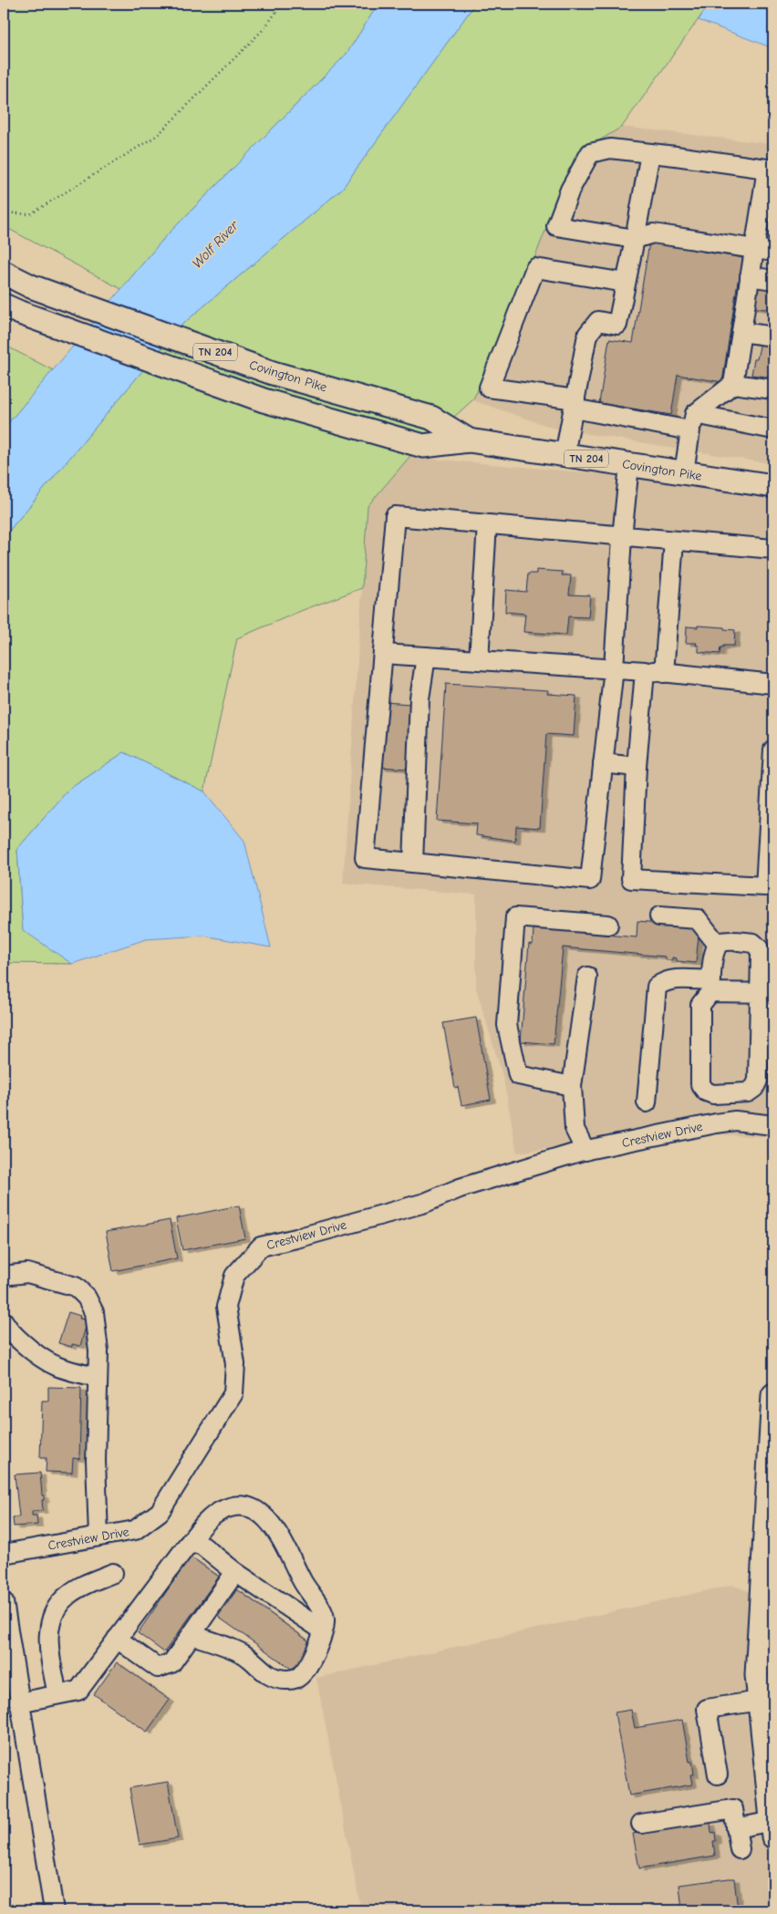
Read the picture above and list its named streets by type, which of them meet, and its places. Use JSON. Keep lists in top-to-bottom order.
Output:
{
  "streets": {
    "main road": ["TN 204", "Covington Pike"],
    "street": ["Crestview Drive"]
  },
  "water": ["Wolf River"]
}
